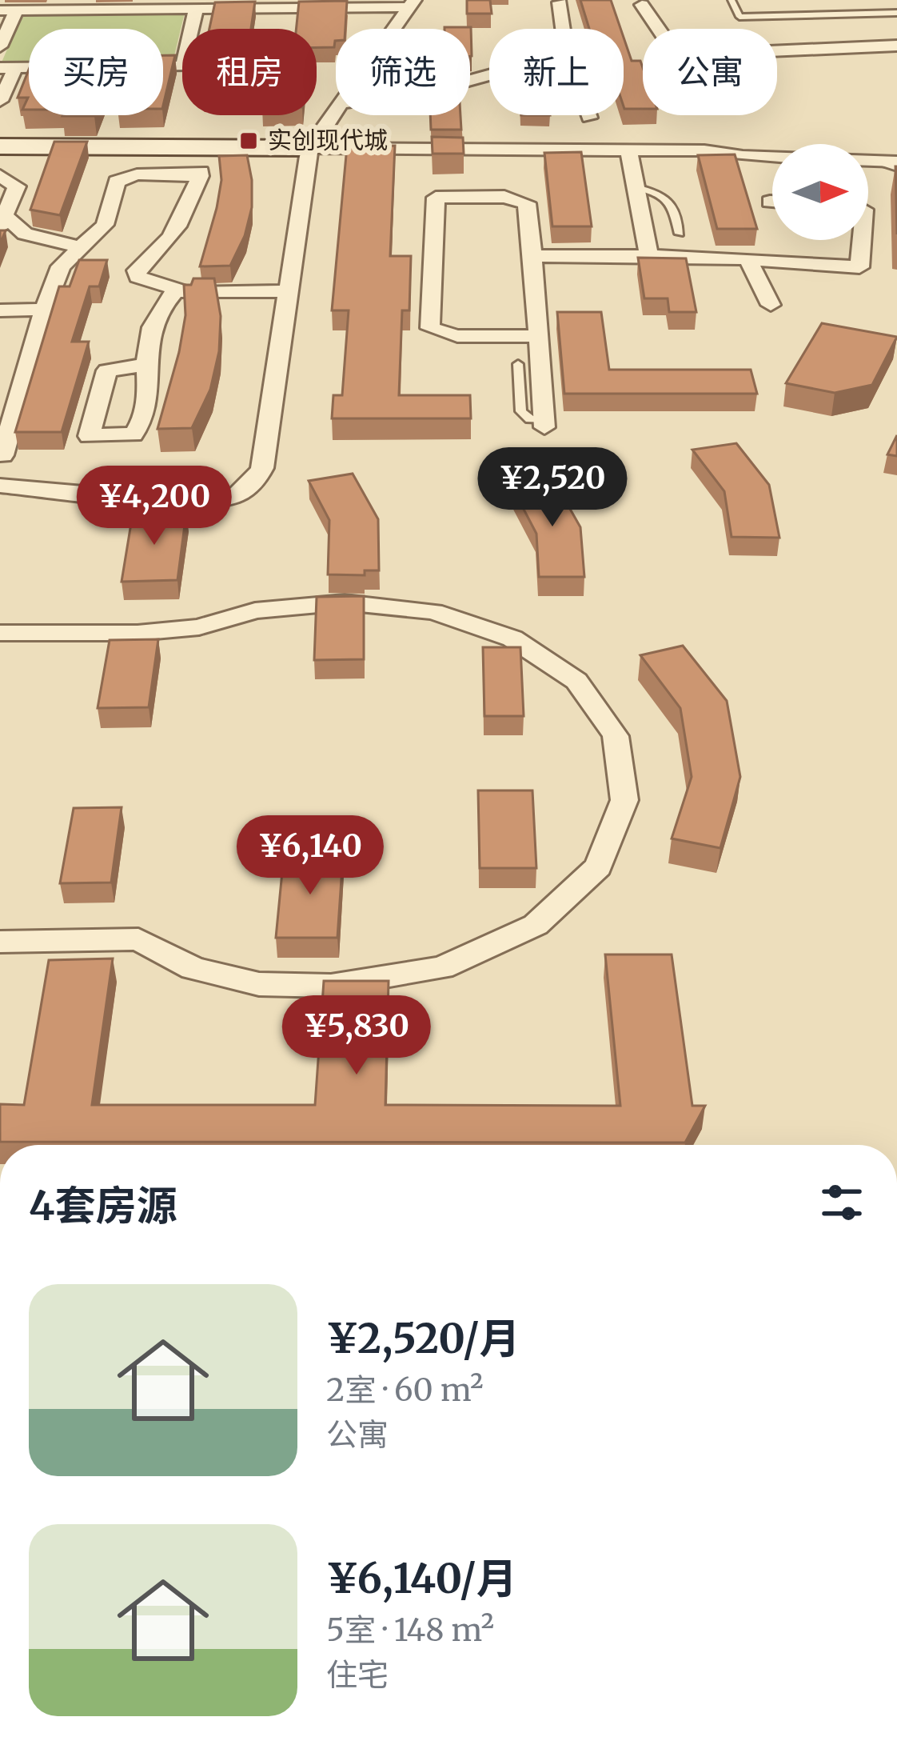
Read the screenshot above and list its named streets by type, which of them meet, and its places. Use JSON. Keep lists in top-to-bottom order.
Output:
{
  "places": {
    "transit": ["实创现代城"]
  },
  "north": "right",
  "page": {
    "chip": [
      "买房",
      "租房",
      "筛选",
      "新上",
      "公寓"
    ],
    "price": [
      "¥2,520",
      "¥4,200",
      "¥6,140",
      "¥5,830"
    ],
    "heading": "4套房源",
    "list": [
      {
        "name": "¥2,520/月",
        "note": "2室 · 60 m² · 公寓"
      },
      {
        "name": "¥6,140/月",
        "note": "5室 · 148 m² · 住宅"
      }
    ]
  }
}
